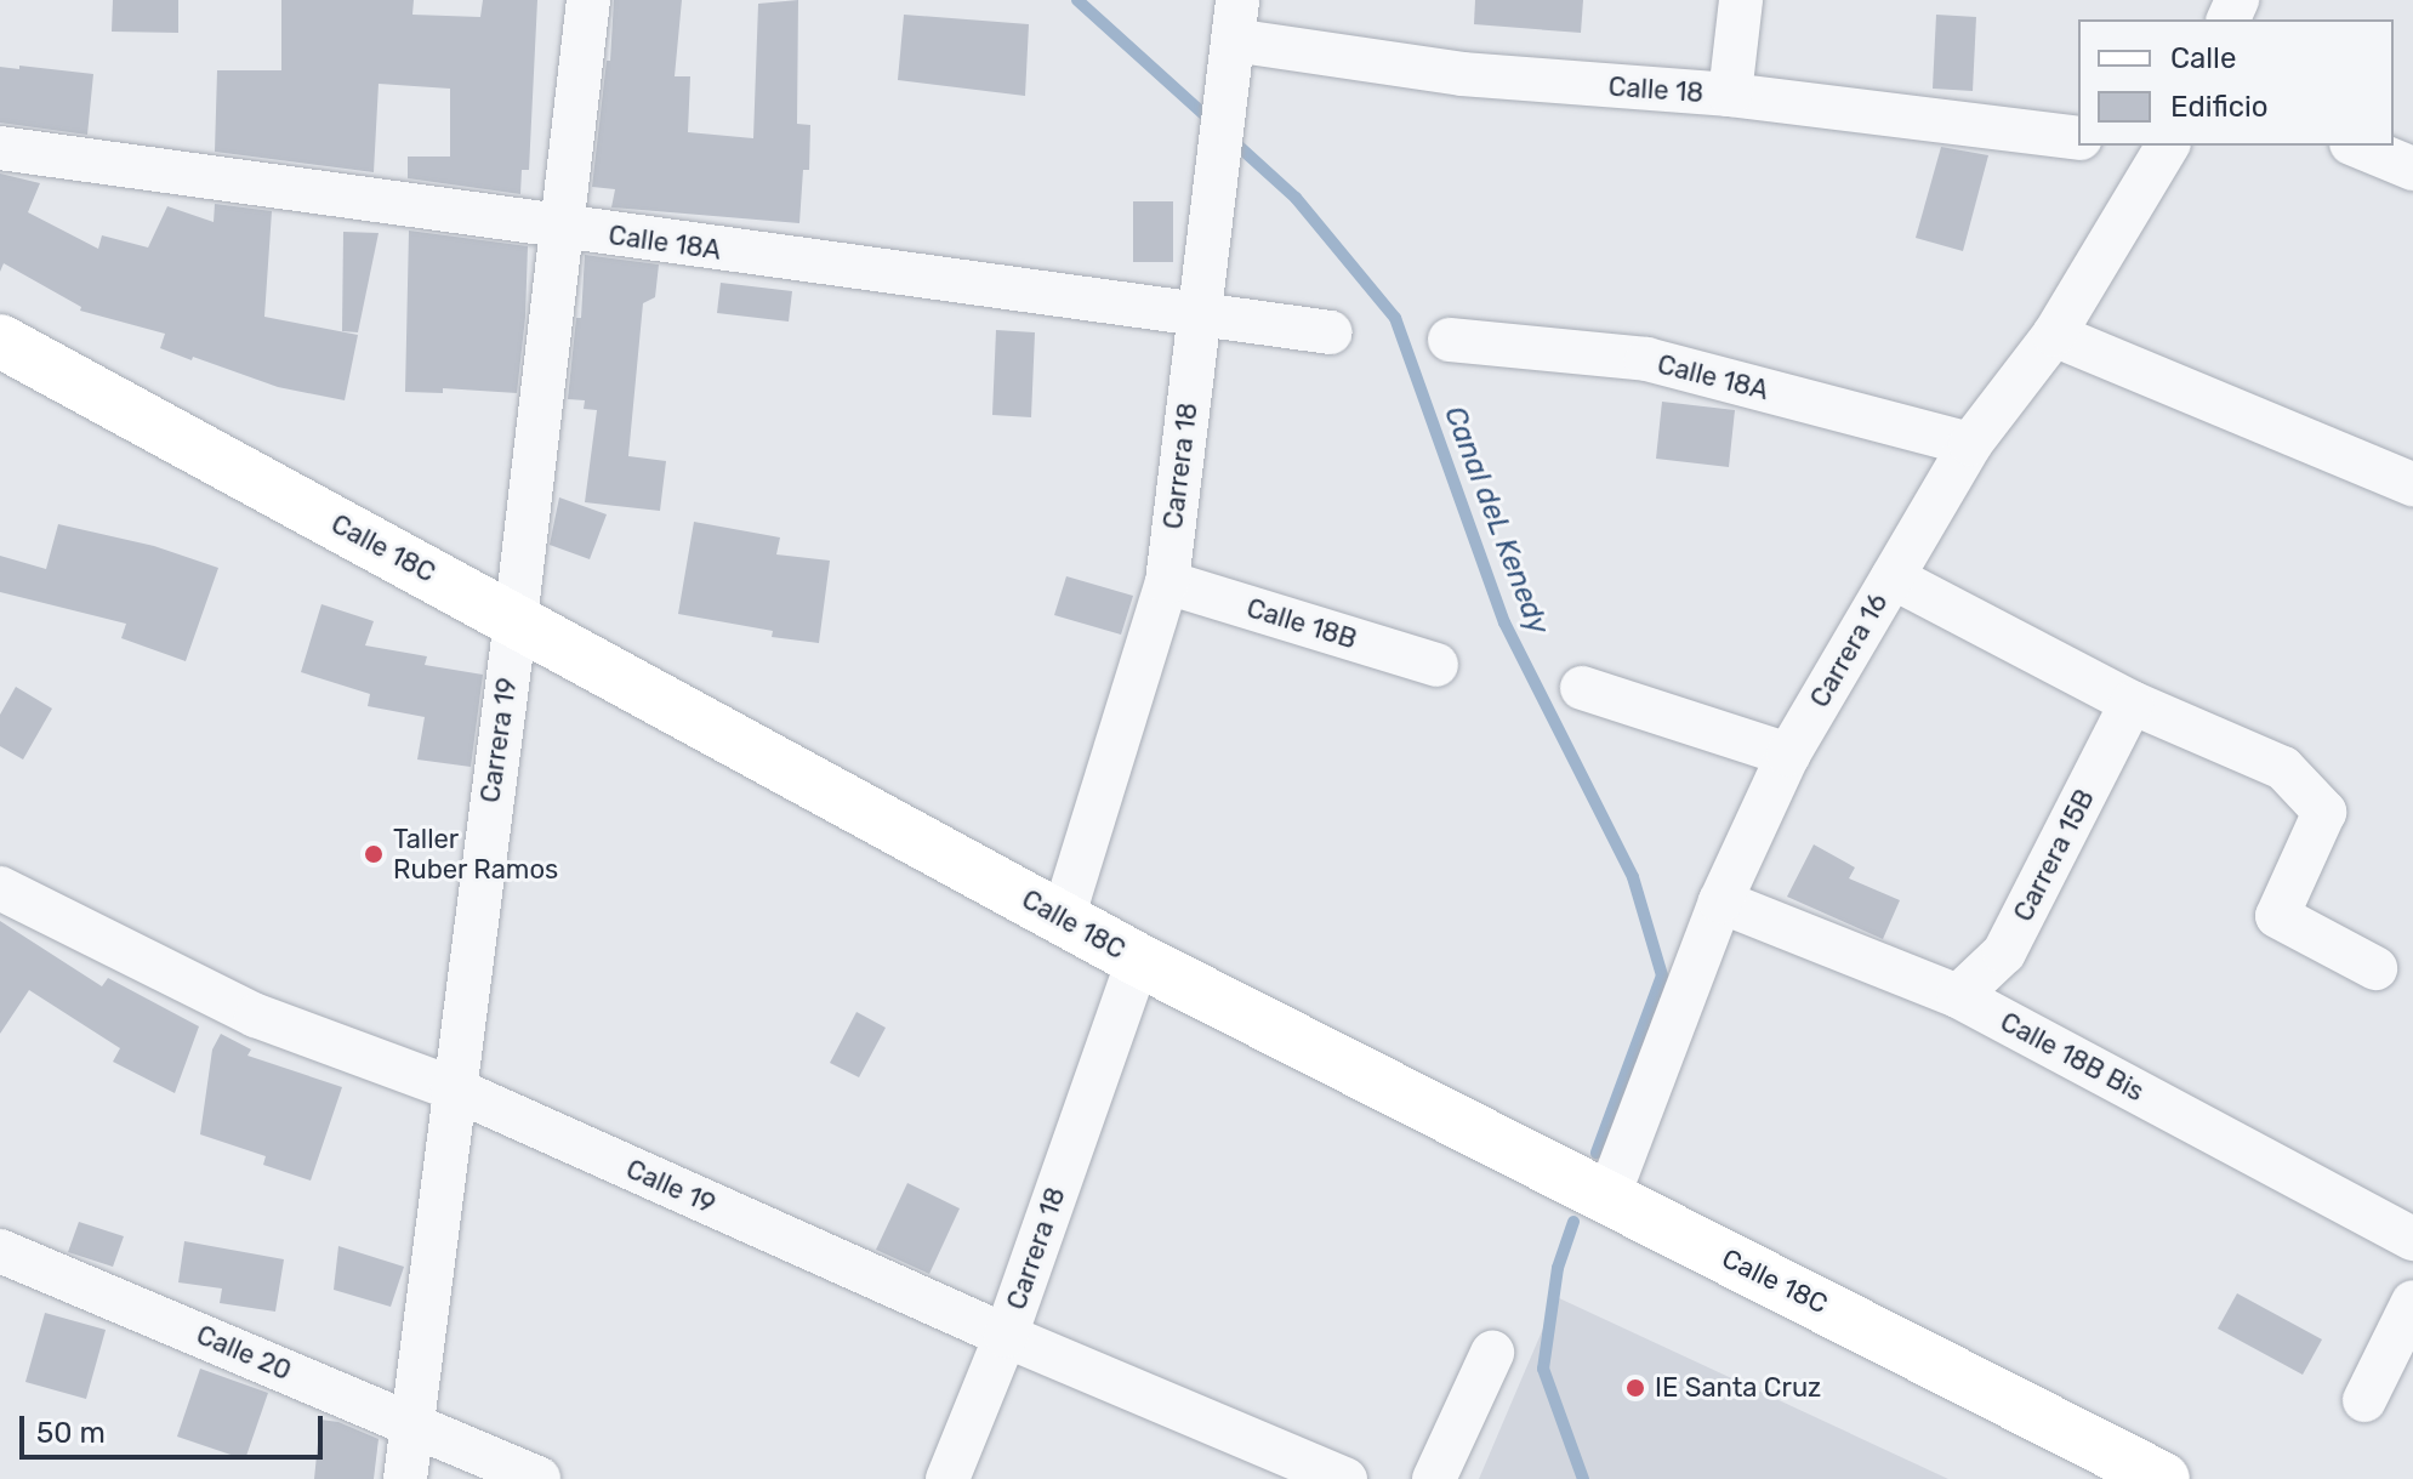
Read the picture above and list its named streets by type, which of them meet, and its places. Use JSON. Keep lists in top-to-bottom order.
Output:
{
  "streets": {
    "main road": ["Calle 18C"],
    "street": [
      "Calle 18",
      "Calle 18A",
      "Carrera 18",
      "Calle 18B",
      "Carrera 16",
      "Carrera 19",
      "Carrera 15B",
      "Calle 18B Bis",
      "Calle 19",
      "Calle 20"
    ]
  },
  "crossings": [
    ["Calle 18", "Carrera 18"],
    ["Calle 18A", "Carrera 18"],
    ["Calle 18A", "Carrera 16"],
    ["Calle 18A", "Carrera 19"],
    ["Carrera 18", "Calle 18C"],
    ["Carrera 18", "Calle 18B"],
    ["Carrera 18", "Calle 19"],
    ["Calle 18C", "Carrera 16"],
    ["Calle 18C", "Carrera 19"],
    ["Carrera 16", "Calle 18B Bis"],
    ["Carrera 19", "Calle 19"],
    ["Carrera 19", "Calle 20"],
    ["Carrera 15B", "Calle 18B Bis"]
  ],
  "water": ["Canal deL Kenedy"],
  "places": ["Taller Ruber Ramos", "IE Santa Cruz"],
  "legend": ["Calle", "Edificio"],
  "scale_bar": "50 m"
}
